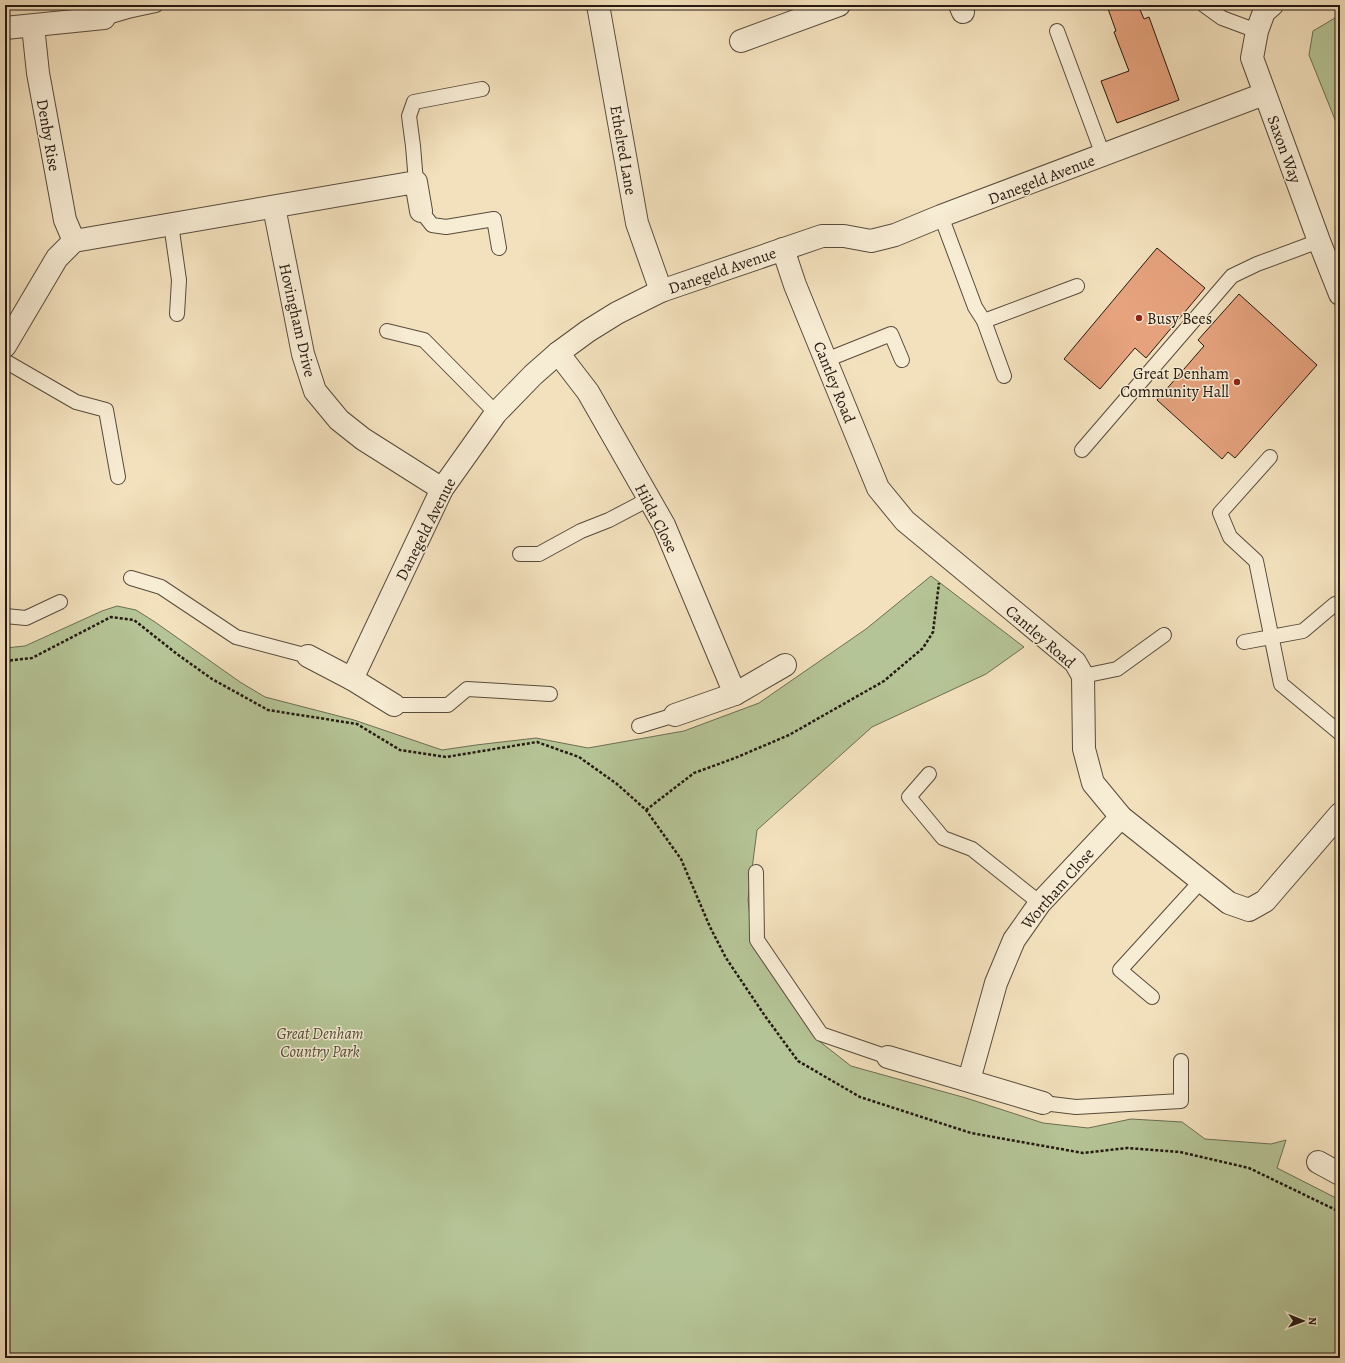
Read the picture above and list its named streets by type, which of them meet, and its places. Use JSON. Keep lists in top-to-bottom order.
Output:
{
  "streets": {
    "street": [
      "Denby Rise",
      "Saxon Way",
      "Ethelred Lane",
      "Danegeld Avenue",
      "Hovingham Drive",
      "Cantley Road",
      "Hilda Close",
      "Wortham Close"
    ]
  },
  "crossings": [
    ["Saxon Way", "Danegeld Avenue"],
    ["Ethelred Lane", "Danegeld Avenue"],
    ["Danegeld Avenue", "Hovingham Drive"],
    ["Danegeld Avenue", "Cantley Road"],
    ["Danegeld Avenue", "Hilda Close"],
    ["Cantley Road", "Wortham Close"]
  ],
  "parks": ["Great Denham Country Park"],
  "places": ["Busy Bees", "Great Denham Community Hall"],
  "north": "right"
}
